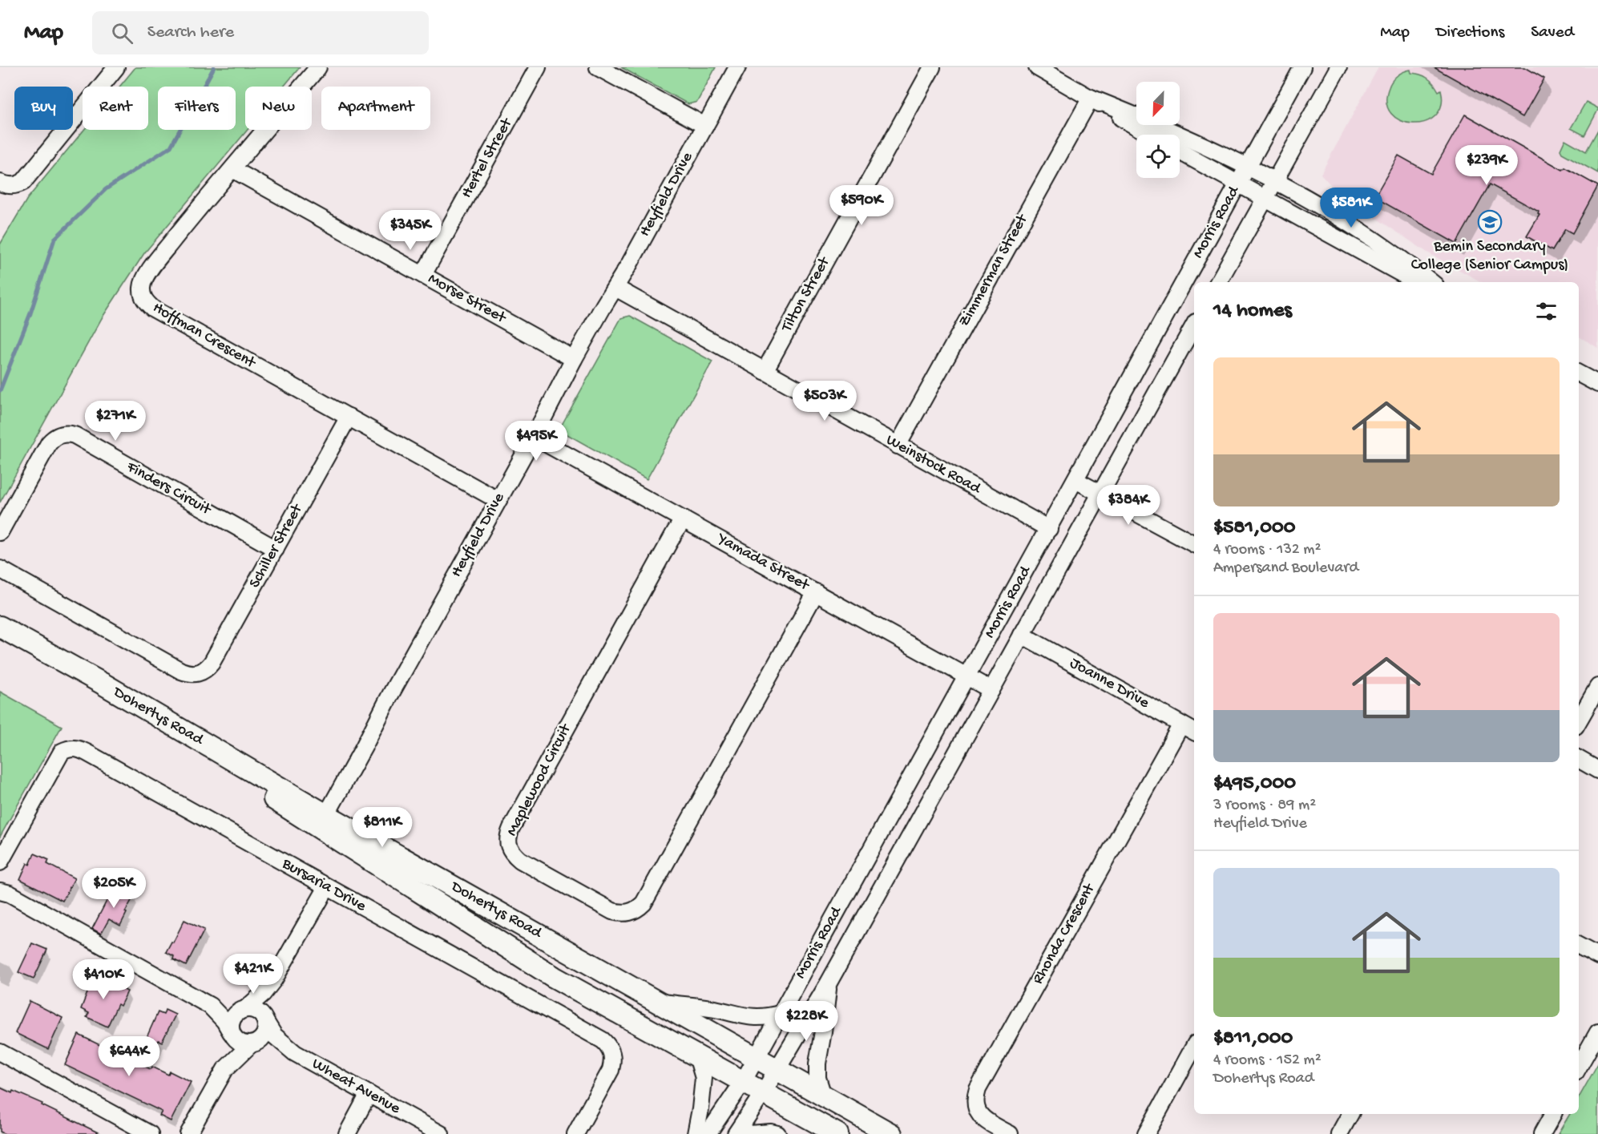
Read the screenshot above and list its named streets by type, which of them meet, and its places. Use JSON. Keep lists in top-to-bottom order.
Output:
{
  "streets": {
    "main road": ["Dohertys Road"],
    "street": [
      "Hertel Street",
      "Heyfield Drive",
      "Morris Road",
      "Zimmerman Street",
      "Tilton Street",
      "Morse Street",
      "Hoffman Crescent",
      "Weinstock Road",
      "Finders Circuit",
      "Schiller Street",
      "Yamada Street",
      "Joanne Drive",
      "Maplewood Circuit",
      "Bursaria Drive",
      "Rhonda Crescent",
      "Wheat Avenue"
    ]
  },
  "crossings": [
    ["Hertel Street", "Morse Street"],
    ["Heyfield Drive", "Morse Street"],
    ["Heyfield Drive", "Hoffman Crescent"],
    ["Heyfield Drive", "Weinstock Road"],
    ["Heyfield Drive", "Yamada Street"],
    ["Heyfield Drive", "Dohertys Road"],
    ["Morris Road", "Weinstock Road"],
    ["Morris Road", "Yamada Street"],
    ["Morris Road", "Joanne Drive"],
    ["Morris Road", "Dohertys Road"],
    ["Zimmerman Street", "Weinstock Road"],
    ["Tilton Street", "Weinstock Road"],
    ["Morse Street", "Hoffman Crescent"],
    ["Hoffman Crescent", "Schiller Street"],
    ["Finders Circuit", "Schiller Street"],
    ["Yamada Street", "Maplewood Circuit"],
    ["Joanne Drive", "Rhonda Crescent"]
  ],
  "places": {
    "school or university": ["Bemin Secondary College (Senior Campus)"]
  },
  "north": "bottom left",
  "page": {
    "header": "Map",
    "search": "Search here",
    "nav": ["Map", "Directions", "Saved"],
    "chip": [
      "Buy",
      "Rent",
      "Filters",
      "New",
      "Apartment"
    ],
    "price": [
      "$239K",
      "$590K",
      "$581K",
      "$345K",
      "$503K",
      "$271K",
      "$495K",
      "$384K",
      "$811K",
      "$205K",
      "$421K",
      "$410K",
      "$228K",
      "$644K"
    ],
    "heading": "14 homes",
    "list": [
      {
        "name": "$581,000",
        "note": "4 rooms · 132 m² · Ampersand Boulevard"
      },
      {
        "name": "$495,000",
        "note": "3 rooms · 89 m² · Heyfield Drive"
      },
      {
        "name": "$811,000",
        "note": "4 rooms · 152 m² · Dohertys Road"
      }
    ]
  }
}
